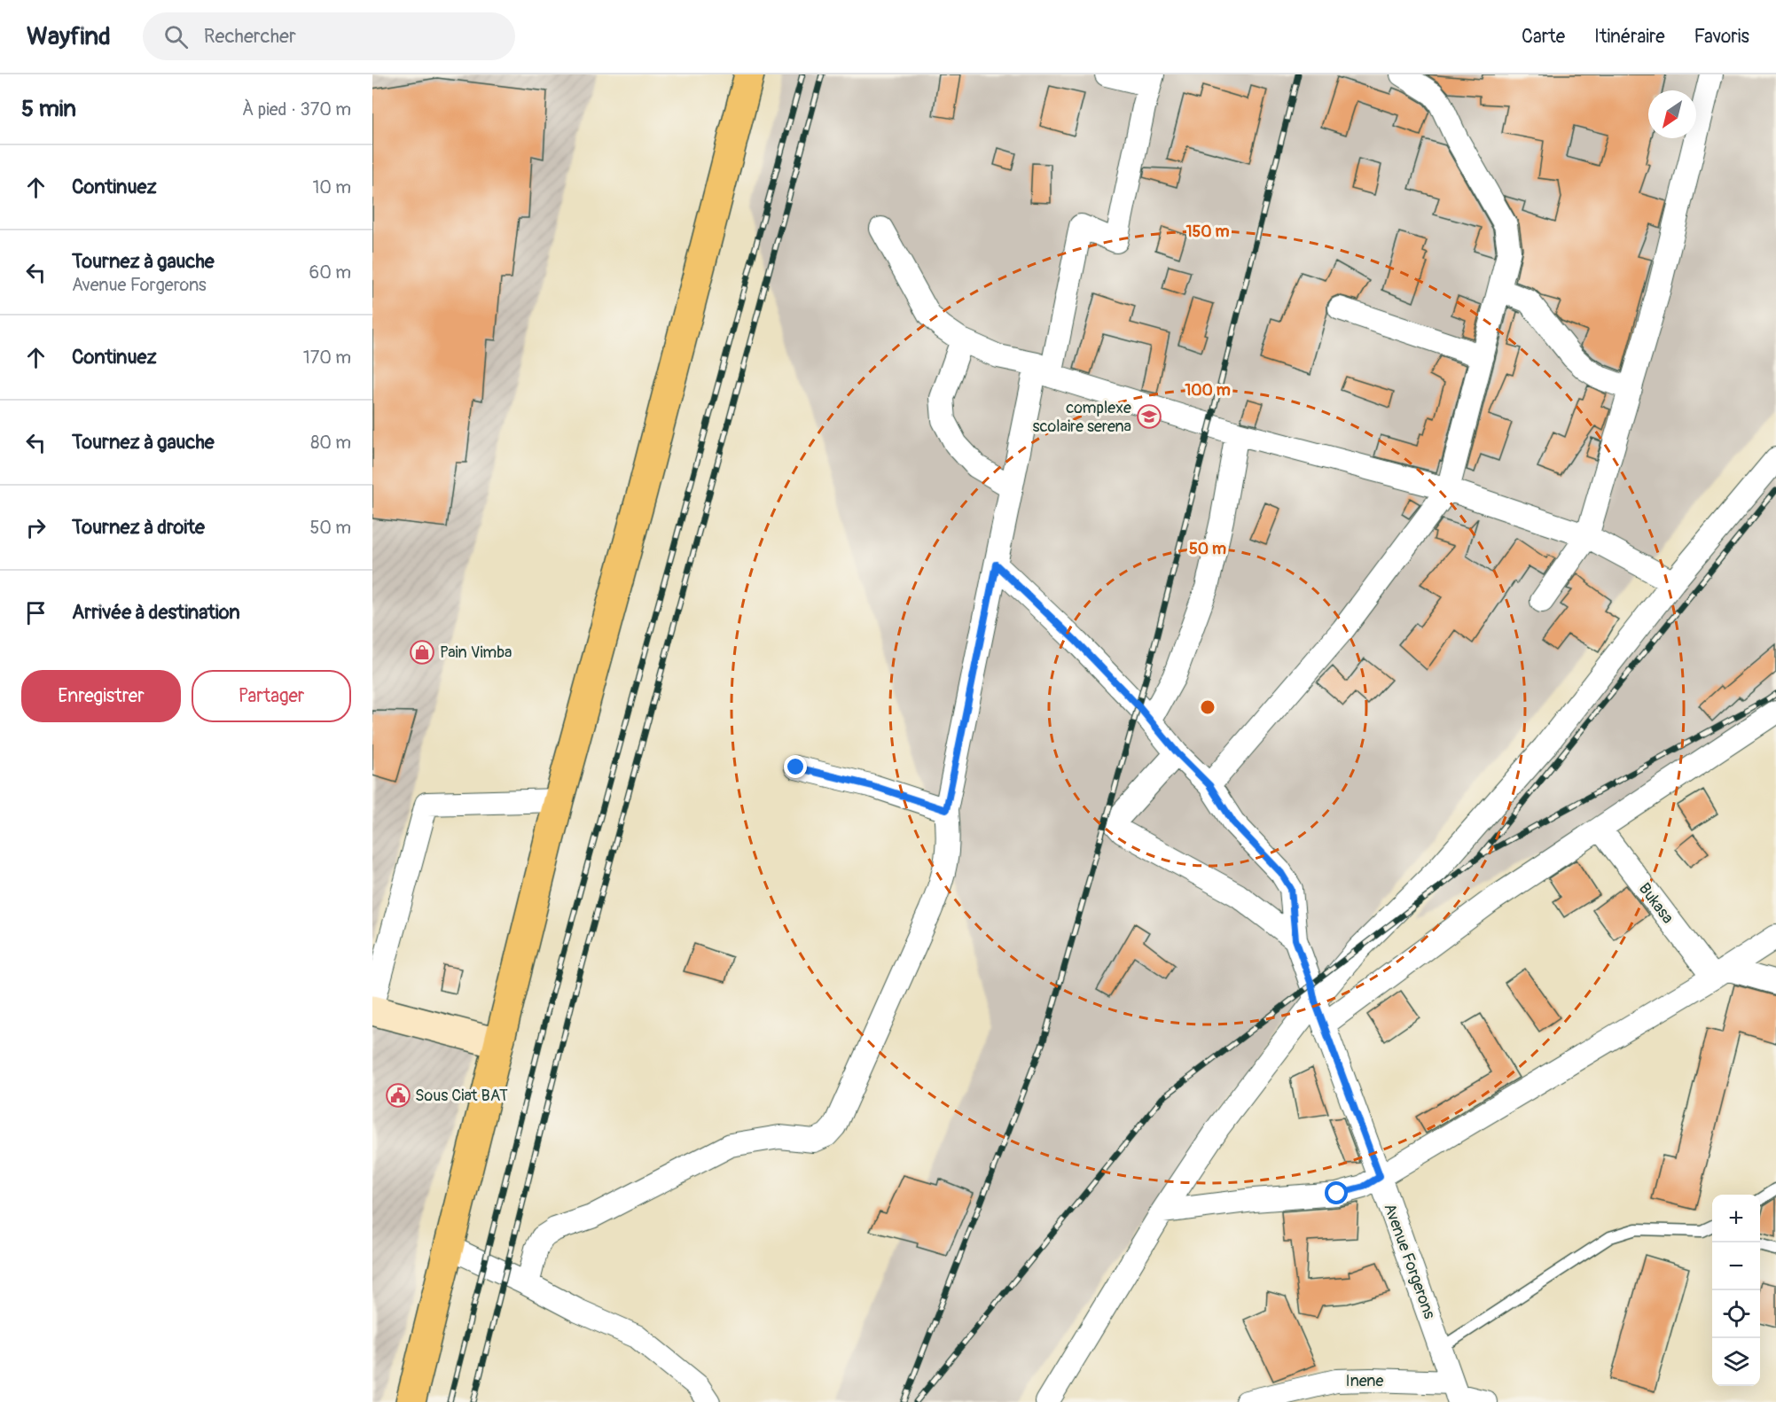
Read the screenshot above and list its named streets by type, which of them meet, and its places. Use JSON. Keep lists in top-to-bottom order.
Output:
{
  "streets": {
    "street": ["Bukasa", "Avenue Forgerons", "Inene"]
  },
  "crossings": [
    ["Avenue Forgerons", "Inene"]
  ],
  "places": {
    "school or university": ["complexe scolaire serena"],
    "shop": ["Pain Vimba"],
    "public building": ["Sous Ciat BAT"]
  },
  "north": "bottom left",
  "page": {
    "header": "Wayfind",
    "search": "Rechercher",
    "nav": ["Carte", "Itinéraire", "Favoris"],
    "heading": ["5 min", "À pied · 370 m"],
    "list": [
      ["Continuez", "10 m"],
      ["Tournez à gauche", "Avenue Forgerons", "60 m"],
      ["Continuez", "170 m"],
      ["Tournez à gauche", "80 m"],
      ["Tournez à droite", "50 m"],
      "Arrivée à destination"
    ],
    "buttons": ["Enregistrer", "Partager"],
    "map_buttons": ["+", "−"]
  },
  "rings": ["150 m", "100 m", "50 m"]
}
